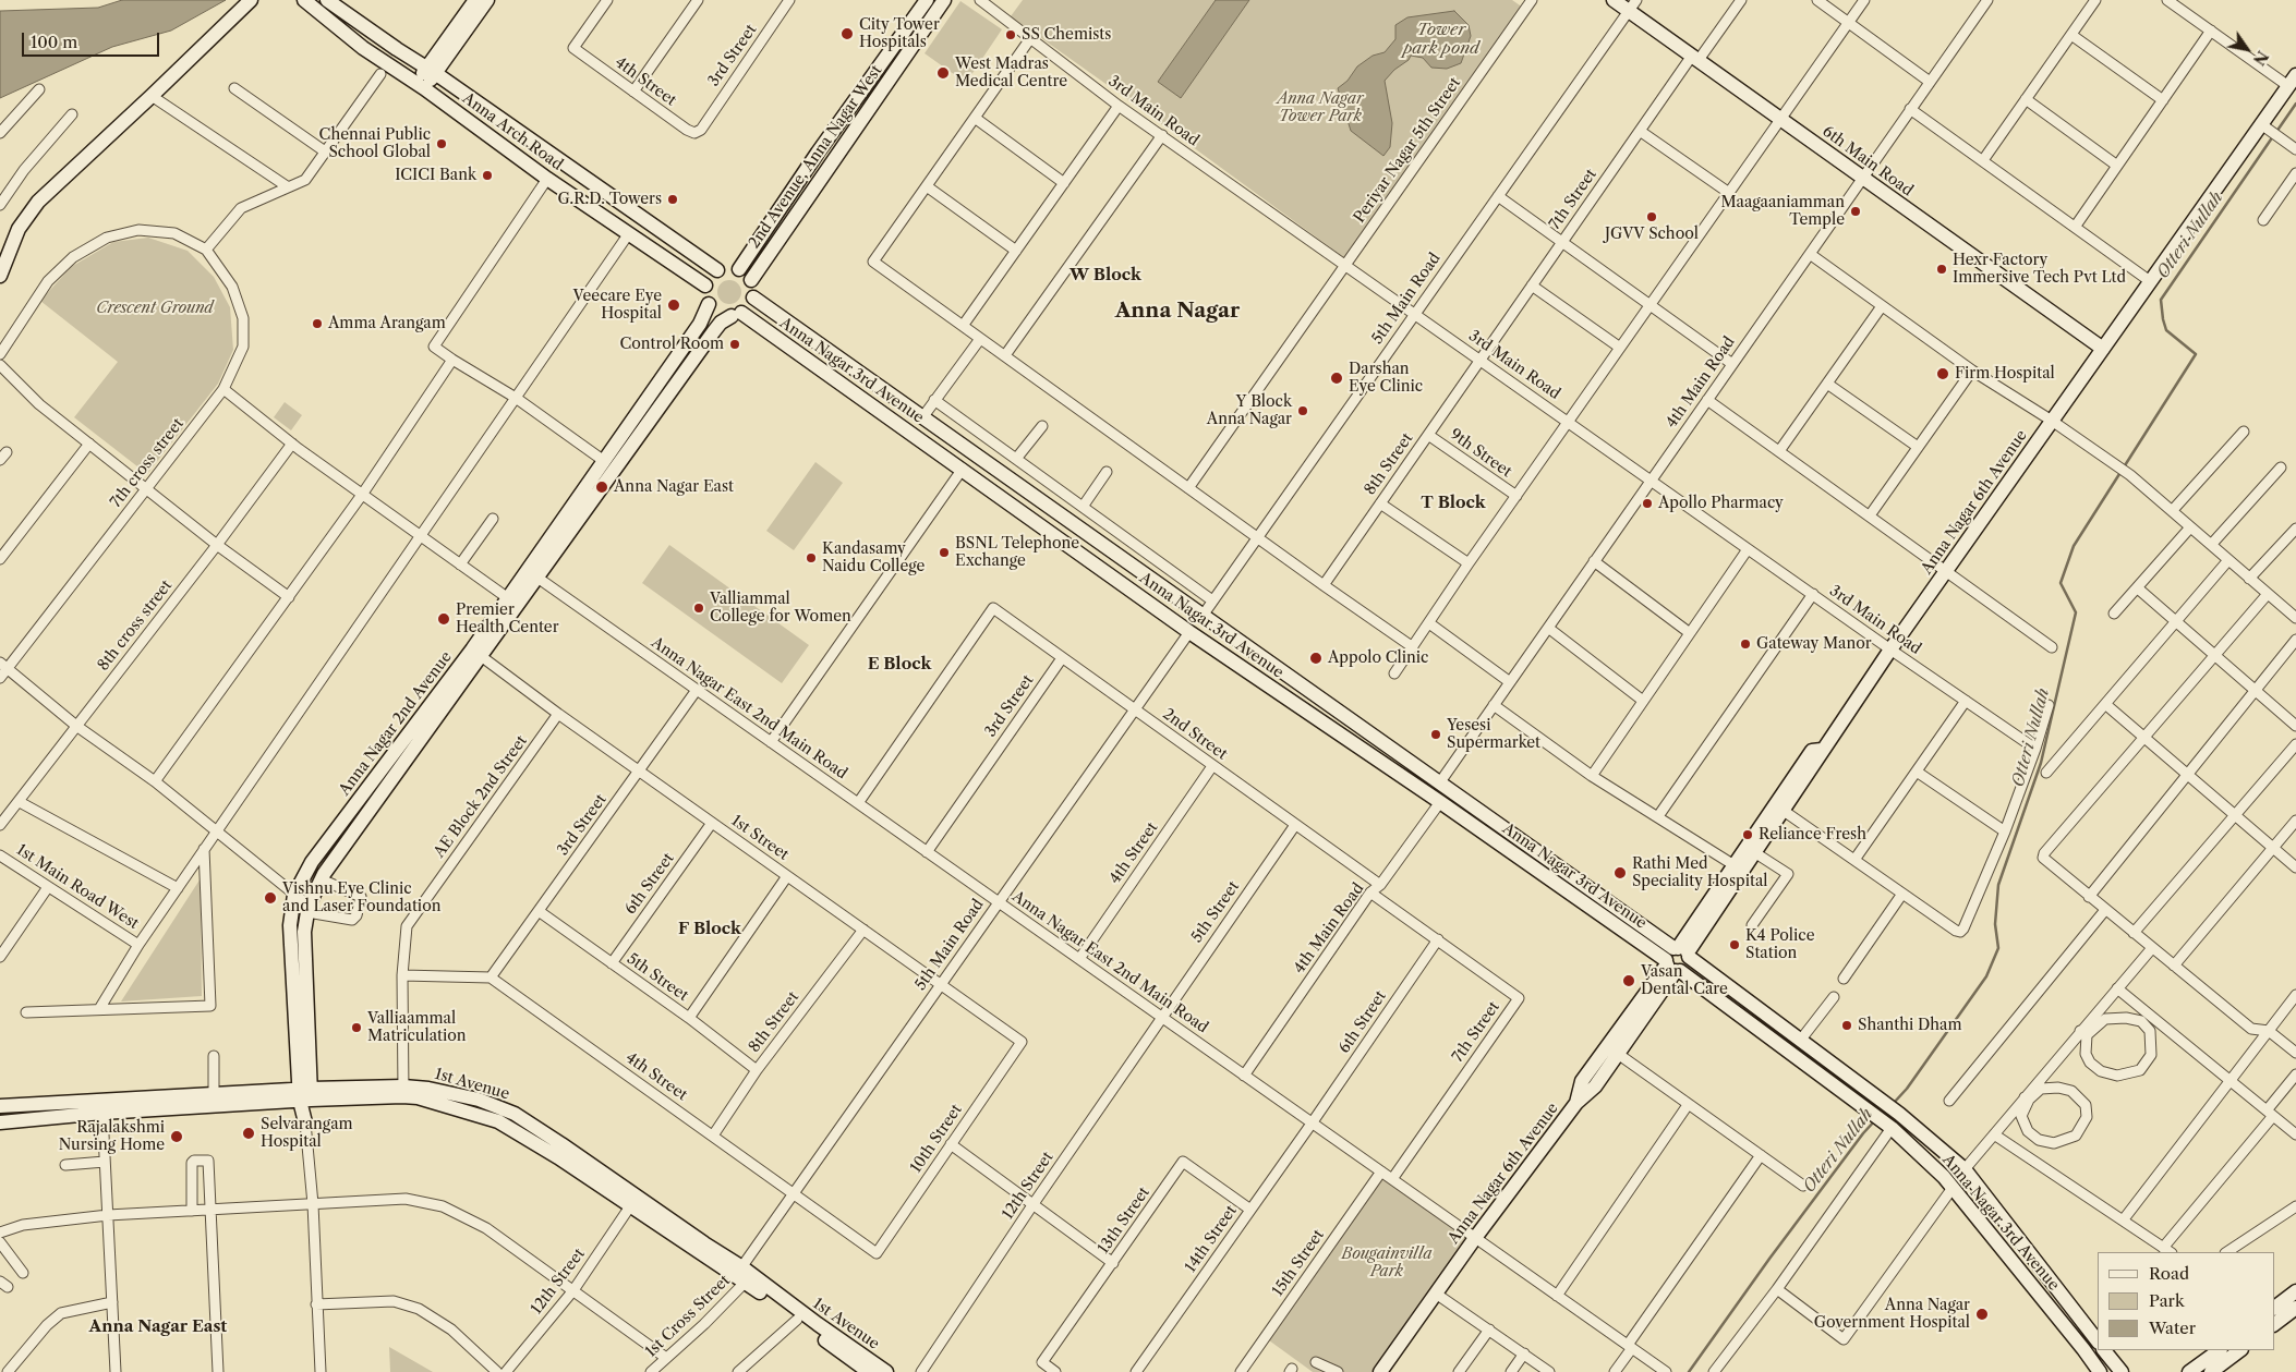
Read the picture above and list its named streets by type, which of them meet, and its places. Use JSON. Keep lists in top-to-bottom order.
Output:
{
  "streets": {
    "main road": [
      "Anna Arch Road",
      "2nd Avenue, Anna Nagar West",
      "6th Main Road",
      "Anna Nagar 3rd Avenue",
      "Anna Nagar 6th Avenue",
      "Anna Nagar 2nd Avenue",
      "1st Avenue"
    ],
    "street": [
      "3rd Street",
      "4th Street",
      "3rd Main Road",
      "Periyar Nagar 5th Street",
      "7th Street",
      "5th Main Road",
      "4th Main Road",
      "9th Street",
      "7th cross street",
      "8th Street",
      "8th cross street",
      "Anna Nagar East 2nd Main Road",
      "2nd Street",
      "AE Block 2nd Street",
      "1st Street",
      "6th Street",
      "1st Main Road West",
      "5th Street",
      "10th Street",
      "12th Street",
      "13th Street",
      "14th Street",
      "15th Street",
      "1st Cross Street"
    ]
  },
  "crossings": [
    ["3rd Street", "4th Street"],
    ["3rd Street", "Anna Nagar East 2nd Main Road"],
    ["3rd Street", "2nd Street"],
    ["3rd Street", "1st Street"],
    ["3rd Street", "5th Street"],
    ["4th Street", "5th Main Road"],
    ["4th Street", "8th Street"],
    ["4th Street", "Anna Nagar East 2nd Main Road"],
    ["4th Street", "2nd Street"],
    ["4th Street", "10th Street"],
    ["3rd Main Road", "Periyar Nagar 5th Street"],
    ["3rd Main Road", "7th Street"],
    ["3rd Main Road", "5th Main Road"],
    ["3rd Main Road", "4th Main Road"],
    ["3rd Main Road", "8th Street"],
    ["3rd Main Road", "Anna Nagar 6th Avenue"],
    ["Anna Arch Road", "2nd Avenue, Anna Nagar West"],
    ["Anna Arch Road", "Anna Nagar 3rd Avenue"],
    ["Anna Arch Road", "Anna Nagar 2nd Avenue"],
    ["2nd Avenue, Anna Nagar West", "Anna Nagar 3rd Avenue"],
    ["2nd Avenue, Anna Nagar West", "Anna Nagar 2nd Avenue"],
    ["6th Main Road", "7th Street"],
    ["6th Main Road", "5th Main Road"],
    ["6th Main Road", "4th Main Road"],
    ["6th Main Road", "Anna Nagar 6th Avenue"],
    ["7th Street", "4th Main Road"],
    ["7th Street", "8th Street"],
    ["7th Street", "Anna Nagar East 2nd Main Road"],
    ["7th Street", "6th Street"],
    ["5th Main Road", "Anna Nagar 3rd Avenue"],
    ["5th Main Road", "Anna Nagar East 2nd Main Road"],
    ["5th Main Road", "2nd Street"],
    ["5th Main Road", "1st Street"],
    ["5th Main Road", "1st Avenue"],
    ["5th Main Road", "1st Cross Street"],
    ["Anna Nagar 3rd Avenue", "4th Main Road"],
    ["Anna Nagar 3rd Avenue", "Anna Nagar 6th Avenue"],
    ["Anna Nagar 3rd Avenue", "Anna Nagar 2nd Avenue"],
    ["4th Main Road", "Anna Nagar East 2nd Main Road"],
    ["4th Main Road", "2nd Street"],
    ["9th Street", "8th Street"],
    ["8th Street", "1st Street"],
    ["8th Street", "5th Street"],
    ["Anna Nagar 6th Avenue", "Anna Nagar East 2nd Main Road"],
    ["Anna Nagar East 2nd Main Road", "Anna Nagar 2nd Avenue"],
    ["Anna Nagar East 2nd Main Road", "2nd Street"],
    ["Anna Nagar East 2nd Main Road", "6th Street"],
    ["Anna Nagar East 2nd Main Road", "5th Street"],
    ["Anna Nagar East 2nd Main Road", "12th Street"],
    ["Anna Nagar East 2nd Main Road", "14th Street"],
    ["Anna Nagar East 2nd Main Road", "15th Street"],
    ["Anna Nagar 2nd Avenue", "1st Street"],
    ["Anna Nagar 2nd Avenue", "1st Avenue"],
    ["2nd Street", "5th Street"],
    ["AE Block 2nd Street", "1st Street"],
    ["AE Block 2nd Street", "1st Avenue"],
    ["1st Street", "6th Street"],
    ["1st Street", "10th Street"],
    ["6th Street", "5th Street"],
    ["6th Street", "14th Street"],
    ["5th Street", "12th Street"],
    ["1st Avenue", "12th Street"],
    ["1st Avenue", "1st Cross Street"],
    ["13th Street", "14th Street"]
  ],
  "districts": [
    "W Block",
    "Anna Nagar",
    "T Block",
    "E Block",
    "F Block",
    "Anna Nagar East"
  ],
  "water": ["Tower park pond", "Otteri Nullah"],
  "parks": ["Anna Nagar Tower Park", "Crescent Ground", "Bougainvilla Park"],
  "places": [
    "City Tower Hospitals",
    "SS Chemists",
    "West Madras Medical Centre",
    "Chennai Public School Global",
    "ICICI Bank",
    "G.R.D. Towers",
    "Maagaaniamman Temple",
    "JGVV School",
    "Hexr Factory Immersive Tech Pvt Ltd",
    "Veecare Eye Hospital",
    "Amma Arangam",
    "Control Room",
    "Firm Hospital",
    "Darshan Eye Clinic",
    "Y Block Anna Nagar",
    "Anna Nagar East",
    "Apollo Pharmacy",
    "BSNL Telephone Exchange",
    "Kandasamy Naidu College",
    "Valliammal College for Women",
    "Premier Health Center",
    "Gateway Manor",
    "Appolo Clinic",
    "Yesesi Supermarket",
    "Reliance Fresh",
    "Rathi Med Speciality Hospital",
    "Vishnu Eye Clinic and Laser Foundation",
    "K4 Police Station",
    "Vasan Dental Care",
    "Shanthi Dham",
    "Valliaammal Matriculation",
    "Selvarangam Hospital",
    "Rajalakshmi Nursing Home",
    "Anna Nagar Government Hospital"
  ],
  "legend": ["Road", "Park", "Water"],
  "scale_bar": "100 m",
  "north": "bottom right"
}
